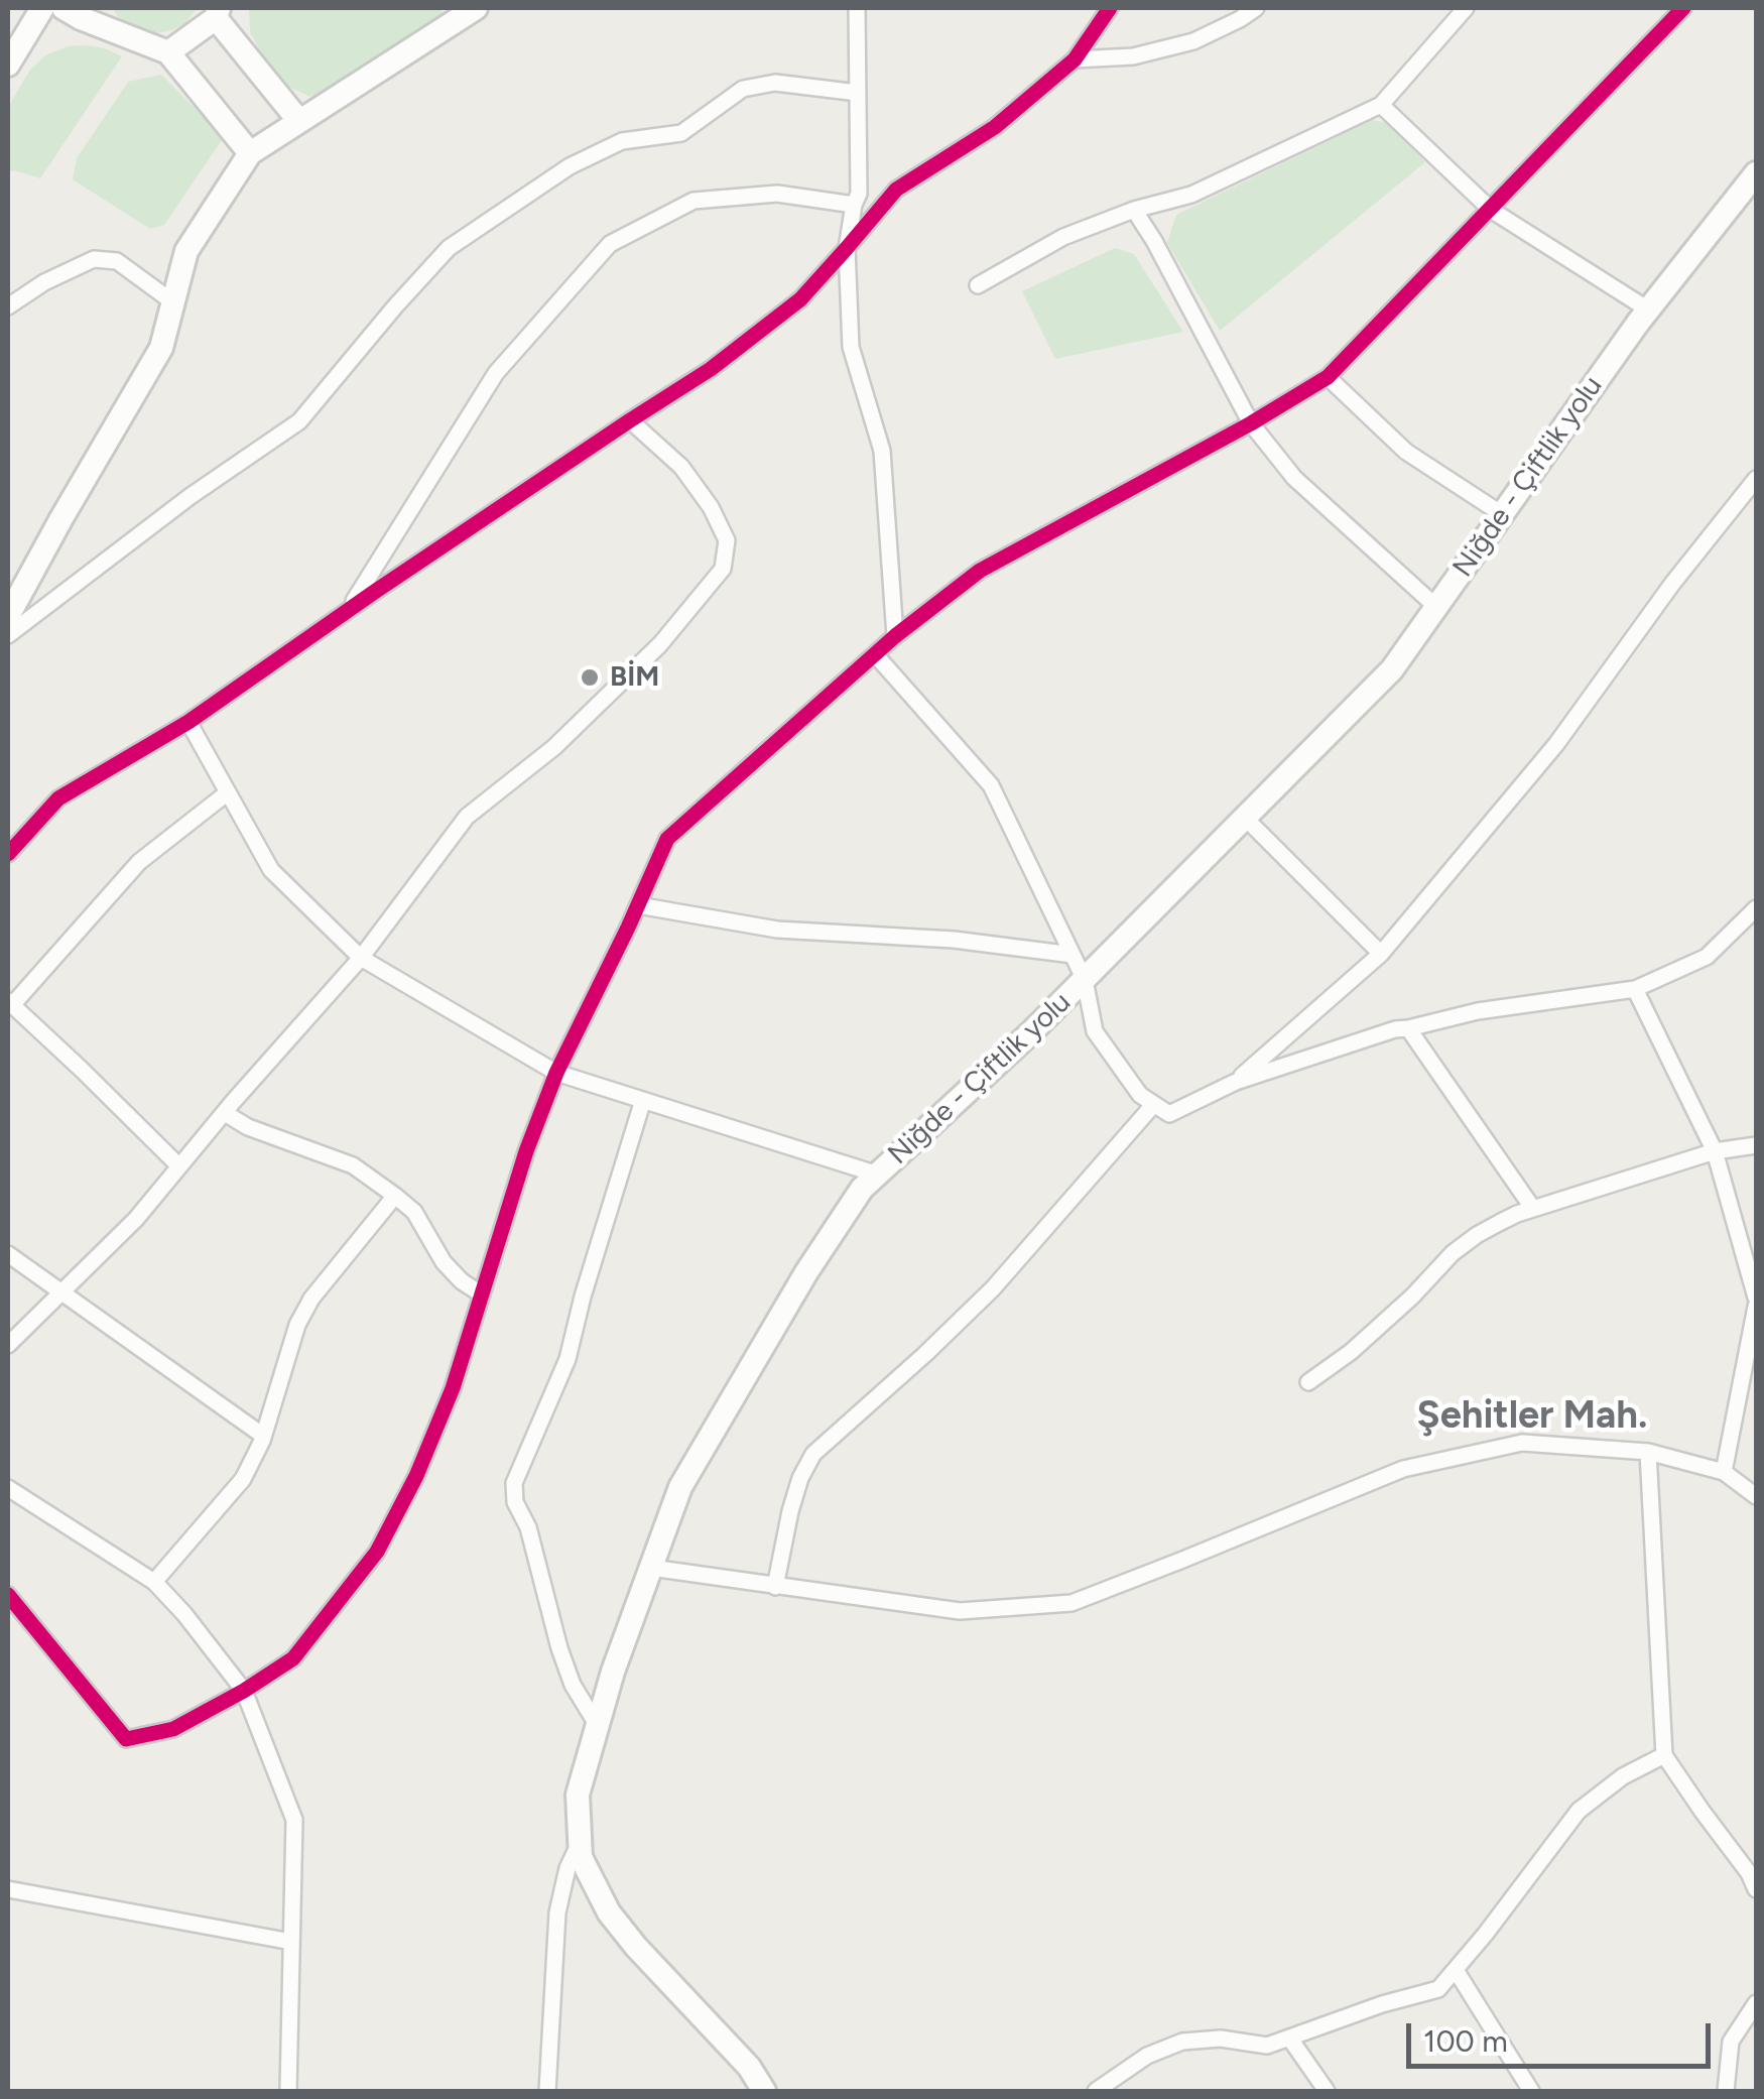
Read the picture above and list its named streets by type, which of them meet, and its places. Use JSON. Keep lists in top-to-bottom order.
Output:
{
  "streets": {
    "main road": ["Niğde - Çiftlik yolu"]
  },
  "districts": ["Şehitler Mah."],
  "places": ["BİM"],
  "scale_bar": "100 m"
}
